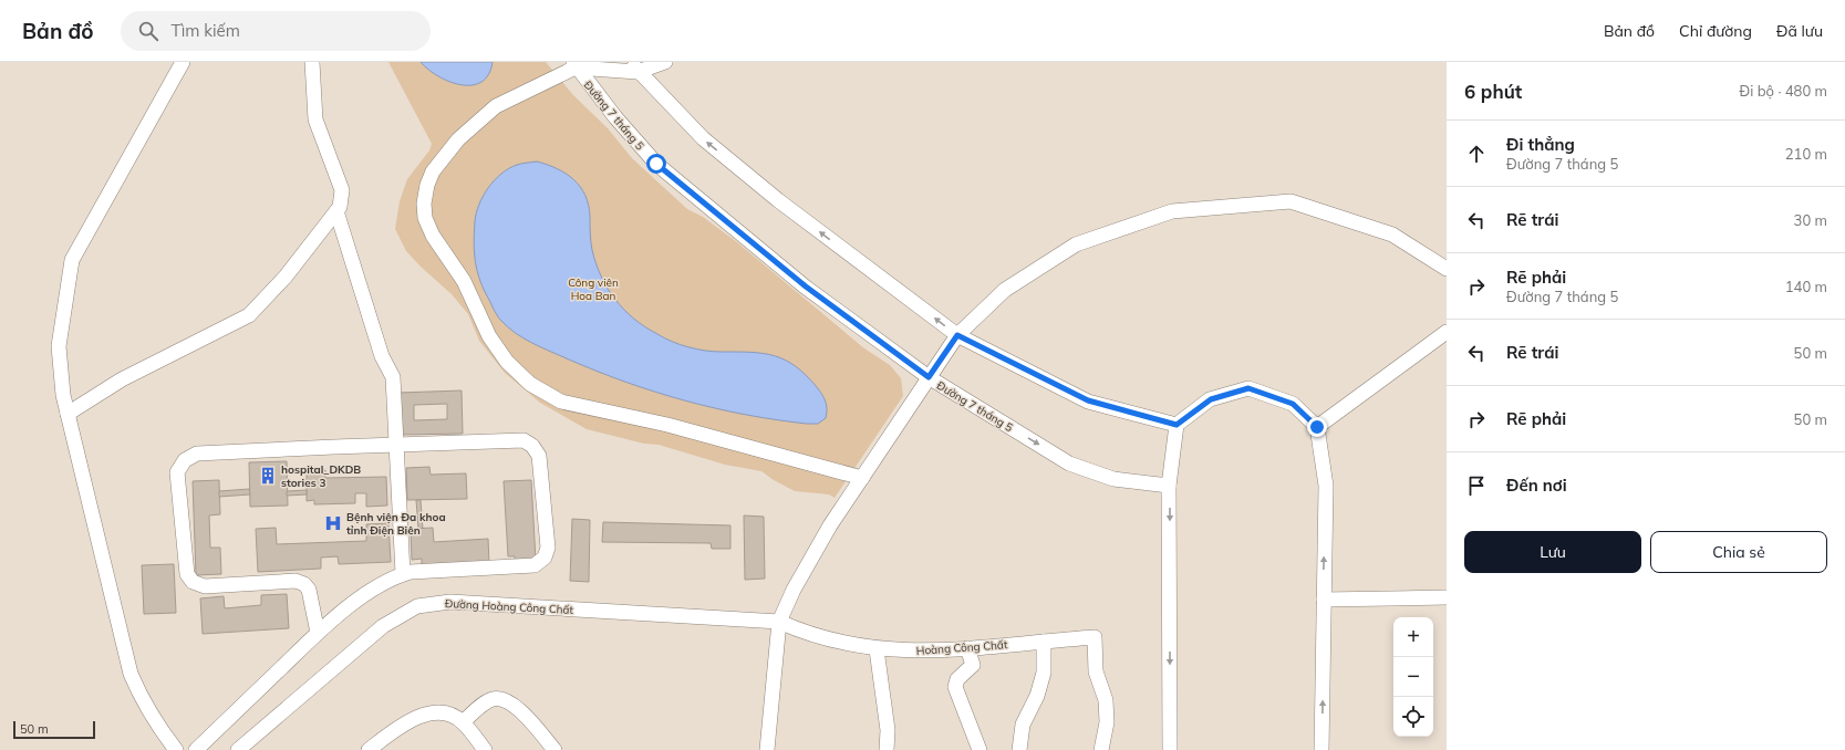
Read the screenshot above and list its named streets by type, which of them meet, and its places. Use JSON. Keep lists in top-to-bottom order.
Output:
{
  "streets": {
    "street": ["Đường 7 tháng 5", "Đường Hoàng Công Chất", "Hoàng Công Chất"]
  },
  "crossings": [
    ["Đường Hoàng Công Chất", "Hoàng Công Chất"]
  ],
  "parks": ["Công viên Hoa Ban"],
  "places": {
    "building": ["hospital_DKDB stories 3"],
    "hospital": ["Bệnh viện Đa khoa tỉnh Điện Biên"]
  },
  "scale_bar": "50 m",
  "page": {
    "header": "Bản đồ",
    "search": "Tìm kiếm",
    "nav": ["Bản đồ", "Chỉ đường", "Đã lưu"],
    "heading": ["6 phút", "Đi bộ · 480 m"],
    "list": [
      ["Đi thẳng", "Đường 7 tháng 5", "210 m"],
      ["Rẽ trái", "30 m"],
      ["Rẽ phải", "Đường 7 tháng 5", "140 m"],
      ["Rẽ trái", "50 m"],
      ["Rẽ phải", "50 m"],
      "Đến nơi"
    ],
    "buttons": ["Lưu", "Chia sẻ"],
    "map_buttons": ["+", "−"],
    "scale": "50 m"
  }
}
